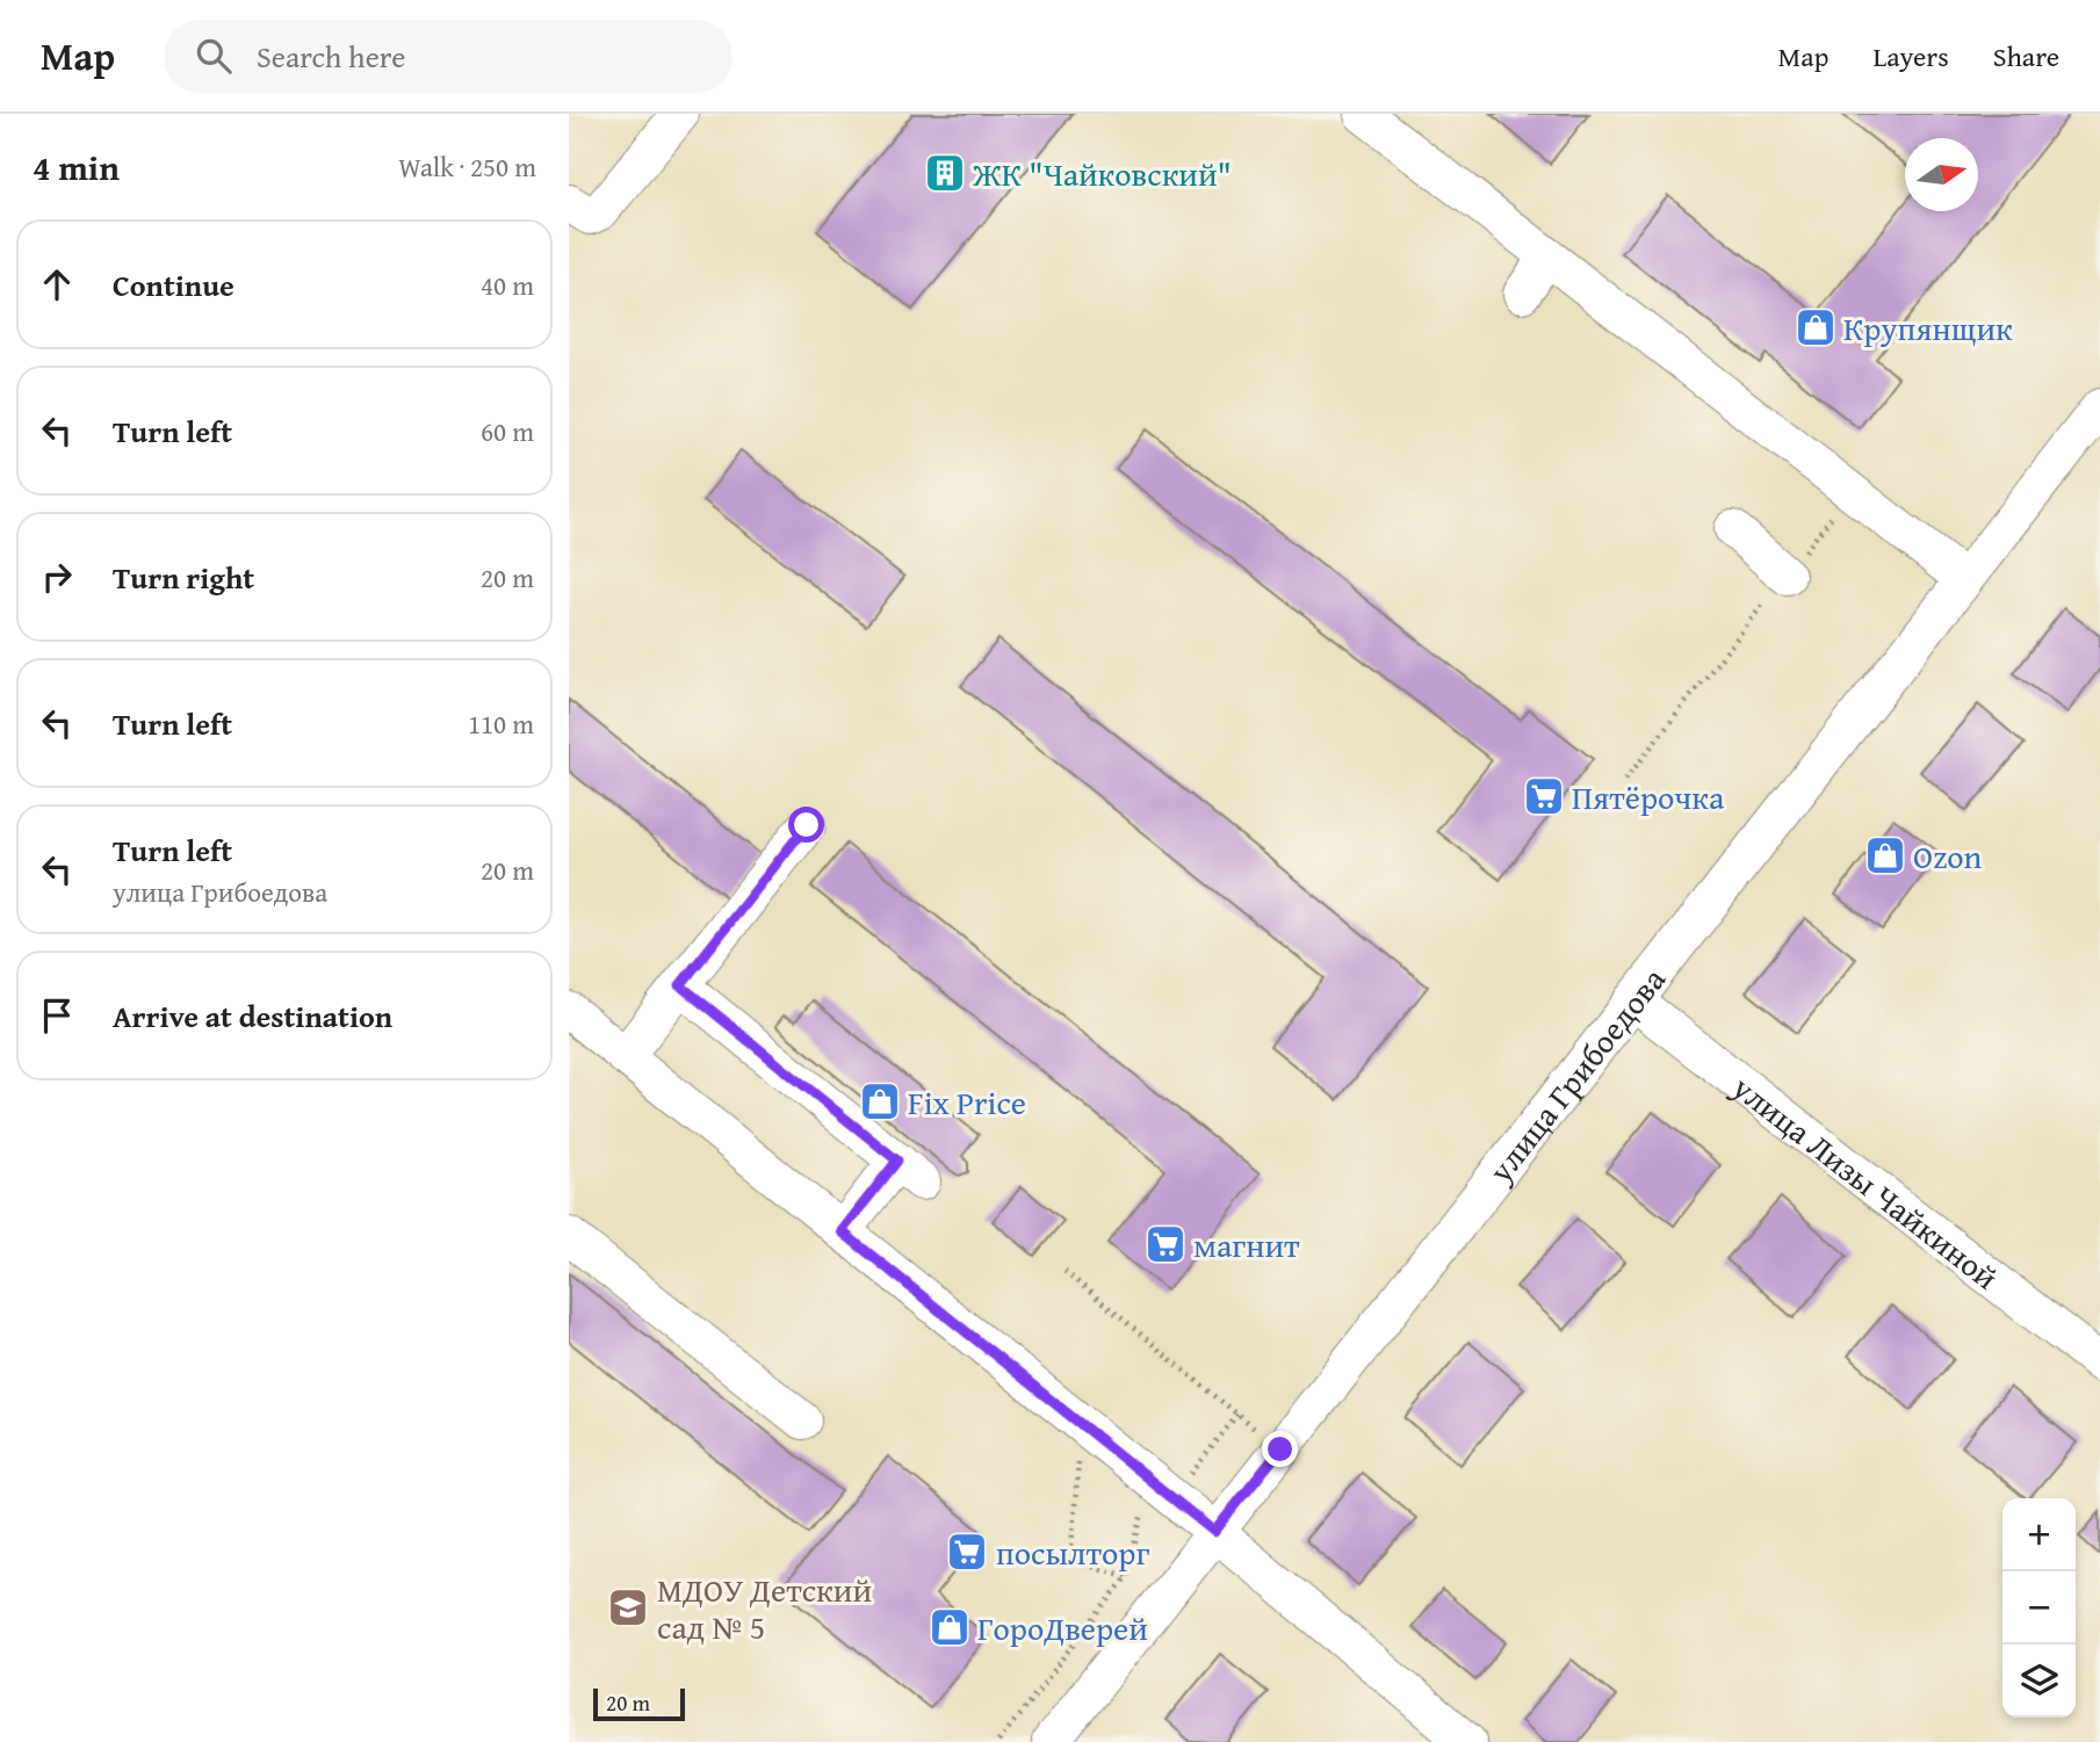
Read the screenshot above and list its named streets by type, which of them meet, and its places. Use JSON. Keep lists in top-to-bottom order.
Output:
{
  "streets": {
    "street": ["улица Грибоедова", "улица Лизы Чайкиной"]
  },
  "crossings": [
    ["улица Грибоедова", "улица Лизы Чайкиной"]
  ],
  "places": {
    "building": ["ЖК \"Чайковский\""],
    "shop": [
      "Крупянщик",
      "Ozon",
      "Fix Price",
      "ГороДверей"
    ],
    "supermarket": ["Пятёрочка", "магнит", "посылторг"],
    "school or university": ["МДОУ Детский сад № 5"]
  },
  "scale_bar": "20 m",
  "north": "right",
  "page": {
    "header": "Map",
    "search": "Search here",
    "nav": ["Map", "Layers", "Share"],
    "heading": ["4 min", "Walk · 250 m"],
    "list": [
      ["Continue", "40 m"],
      ["Turn left", "60 m"],
      ["Turn right", "20 m"],
      ["Turn left", "110 m"],
      ["Turn left", "улица Грибоедова", "20 m"],
      "Arrive at destination"
    ],
    "map_buttons": ["+", "−"],
    "scale": "20 m"
  }
}
